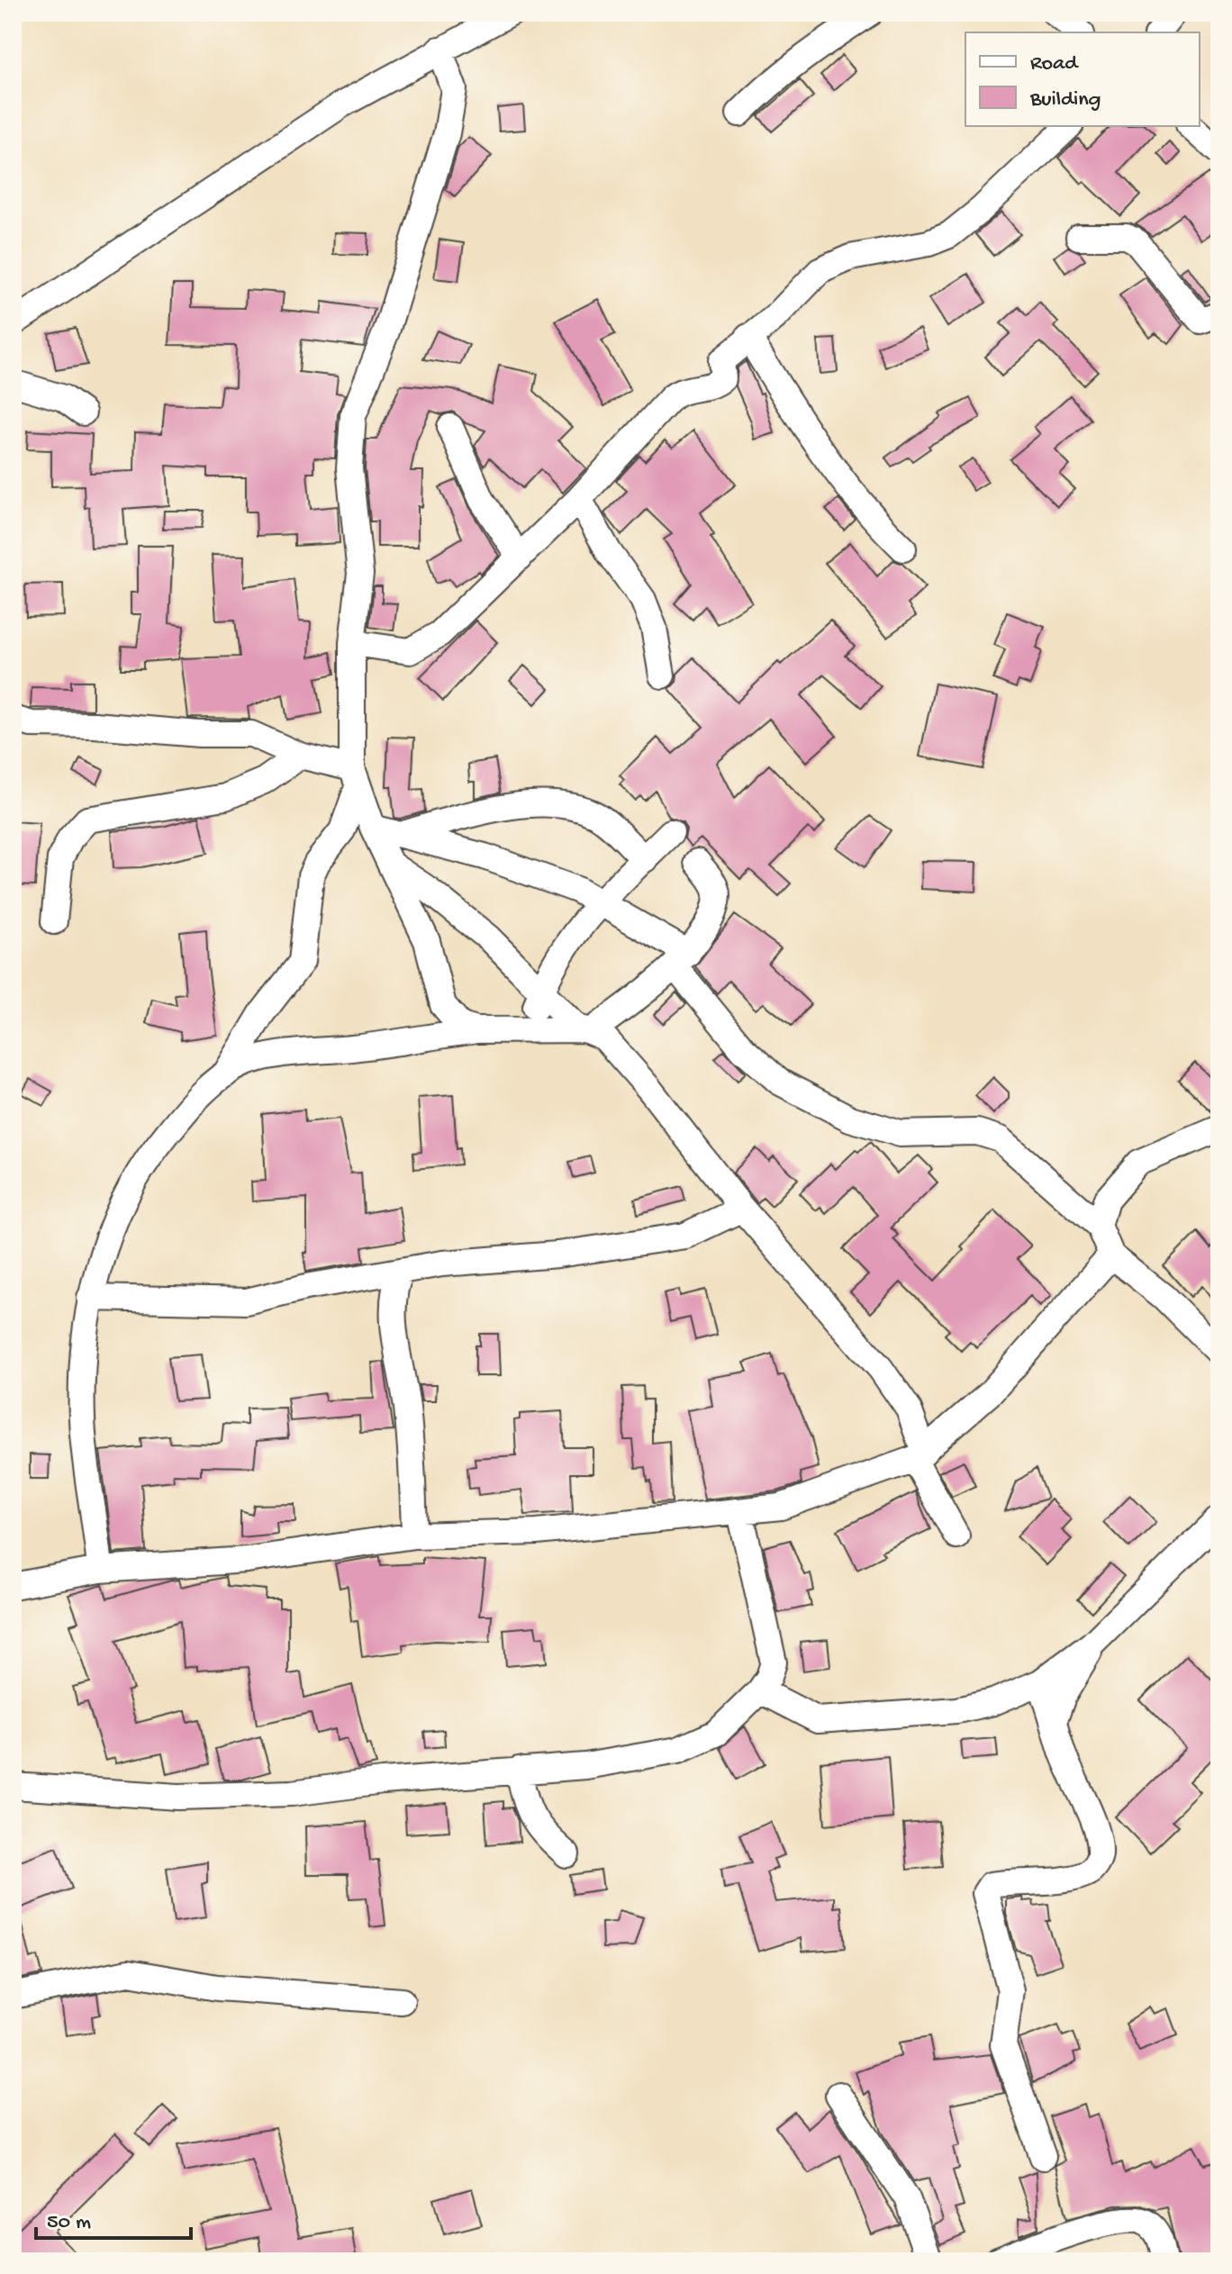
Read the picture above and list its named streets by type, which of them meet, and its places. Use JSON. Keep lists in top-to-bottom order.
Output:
{
  "legend": ["Road", "Building"],
  "scale_bar": "50 m"
}
